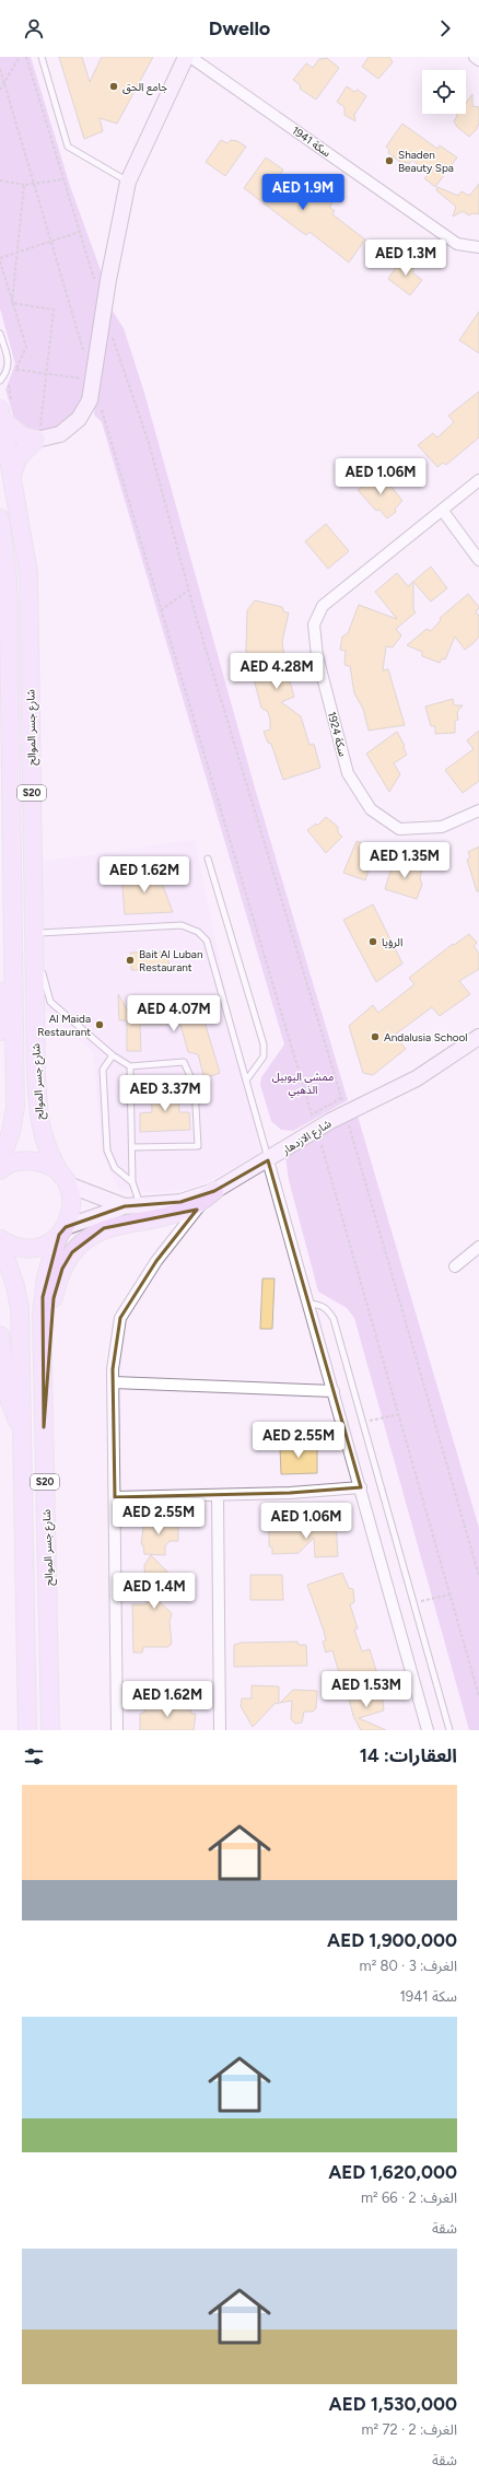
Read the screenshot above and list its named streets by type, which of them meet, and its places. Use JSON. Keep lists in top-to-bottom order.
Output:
{
  "streets": {
    "main road": ["شارع جسر الموالح", "S20"],
    "street": ["سكة 1941", "سكة 1924", "شارع الازدهار"]
  },
  "crossings": [
    ["شارع جسر الموالح", "S20"],
    ["شارع جسر الموالح", "شارع الازدهار"],
    ["S20", "شارع الازدهار"]
  ],
  "parks": ["ممشى اليوبيل الذهبي"],
  "places": [
    "جامع الحق",
    "Shaden Beauty Spa",
    "الرؤيا",
    "Bait Al Luban Restaurant",
    "Al Maida Restaurant",
    "Andalusia School"
  ],
  "page": {
    "header": "Dwello",
    "price": [
      "AED 1.9M",
      "AED 1.3M",
      "AED 1.06M",
      "AED 4.28M",
      "AED 1.35M",
      "AED 1.62M",
      "AED 4.07M",
      "AED 3.37M",
      "AED 2.55M",
      "AED 2.55M",
      "AED 1.06M",
      "AED 1.4M",
      "AED 1.53M",
      "AED 1.62M"
    ],
    "heading": "العقارات: 14",
    "list": [
      {
        "name": "AED 1,900,000",
        "note": "الغرف: 3 · 80 m² · سكة 1941"
      },
      {
        "name": "AED 1,620,000",
        "note": "الغرف: 2 · 66 m² · شقة"
      },
      {
        "name": "AED 1,530,000",
        "note": "الغرف: 2 · 72 m² · شقة"
      }
    ]
  }
}
